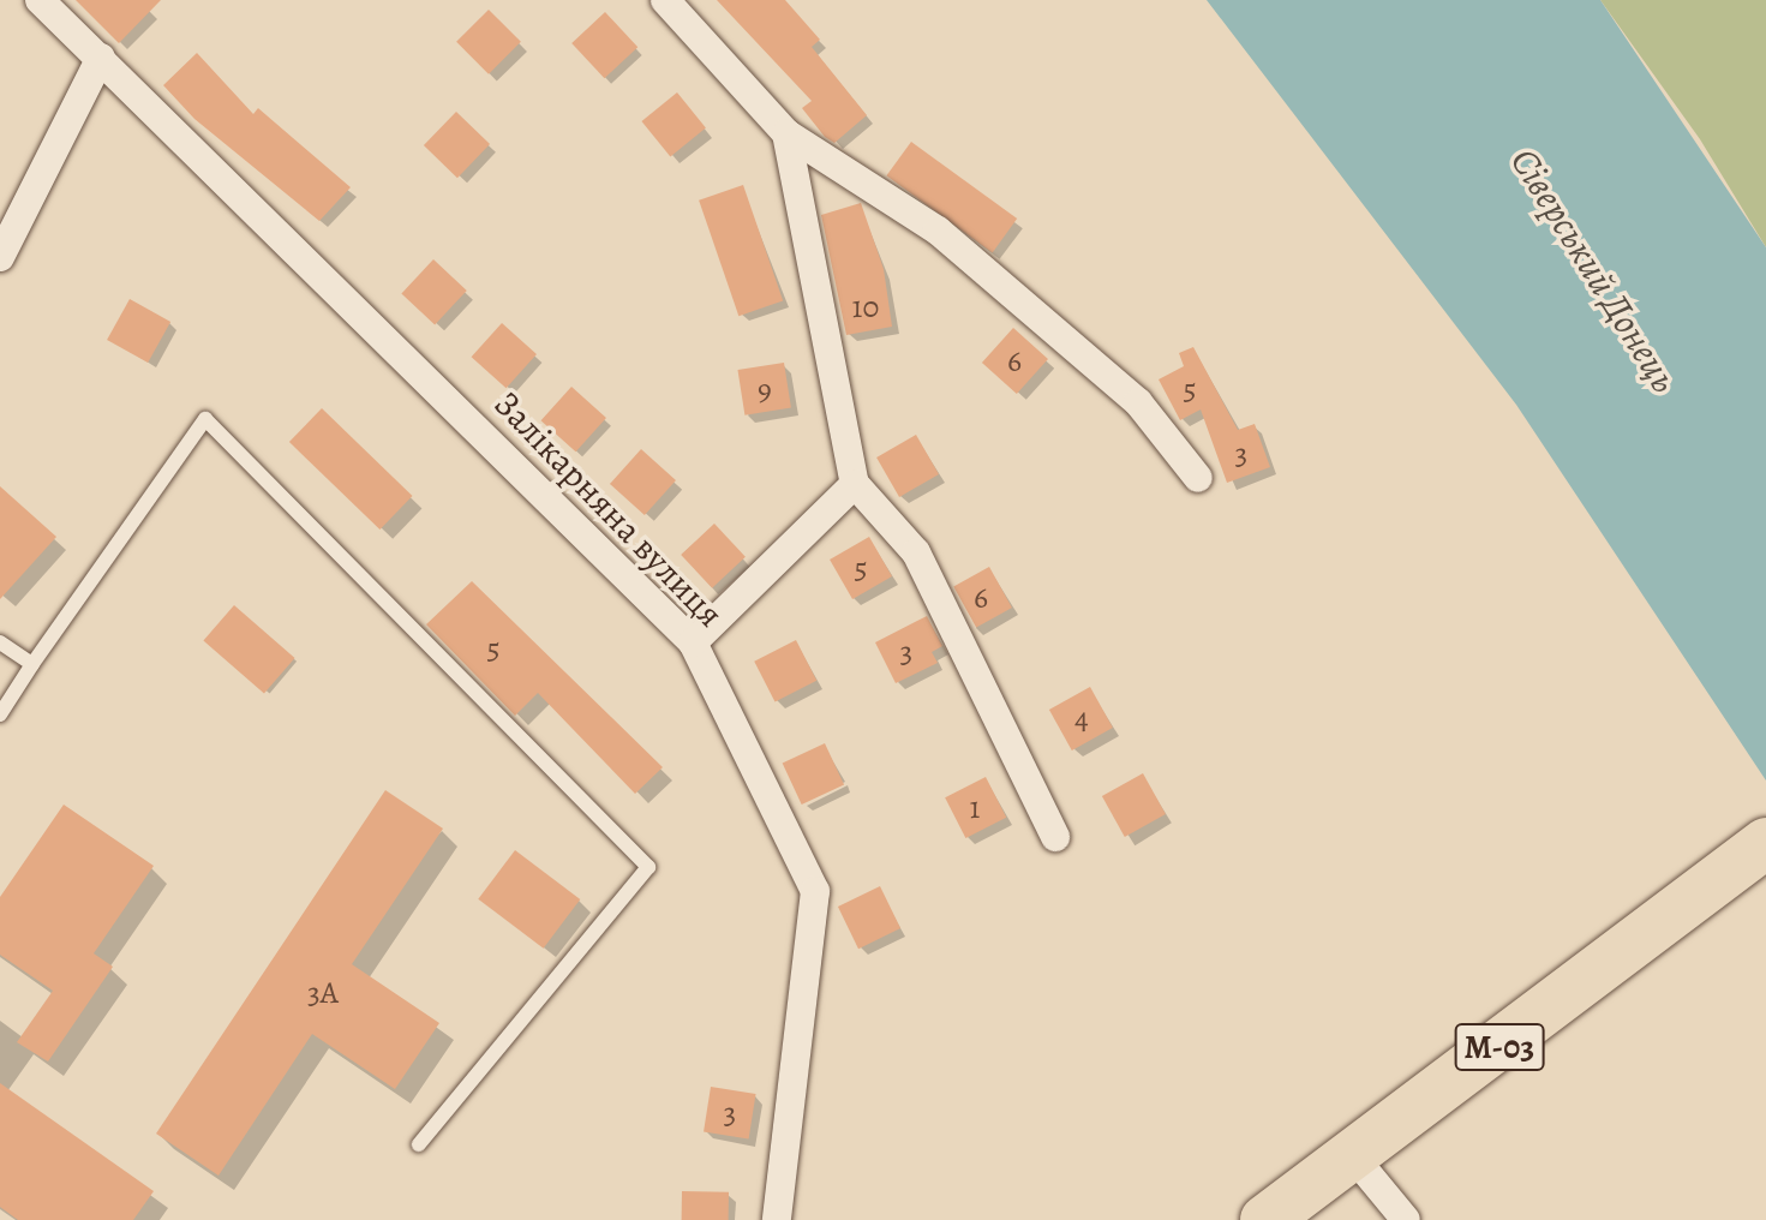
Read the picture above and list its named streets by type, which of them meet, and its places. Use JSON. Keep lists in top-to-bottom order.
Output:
{
  "streets": {
    "highway": ["М-03"],
    "street": ["Залікарняна вулиця"]
  },
  "water": ["Сіверський Донець"],
  "house_numbers": [
    "10",
    "6",
    "5",
    "9",
    "3",
    "5",
    "6",
    "5",
    "3",
    "4",
    "1",
    "3А",
    "3"
  ]
}
